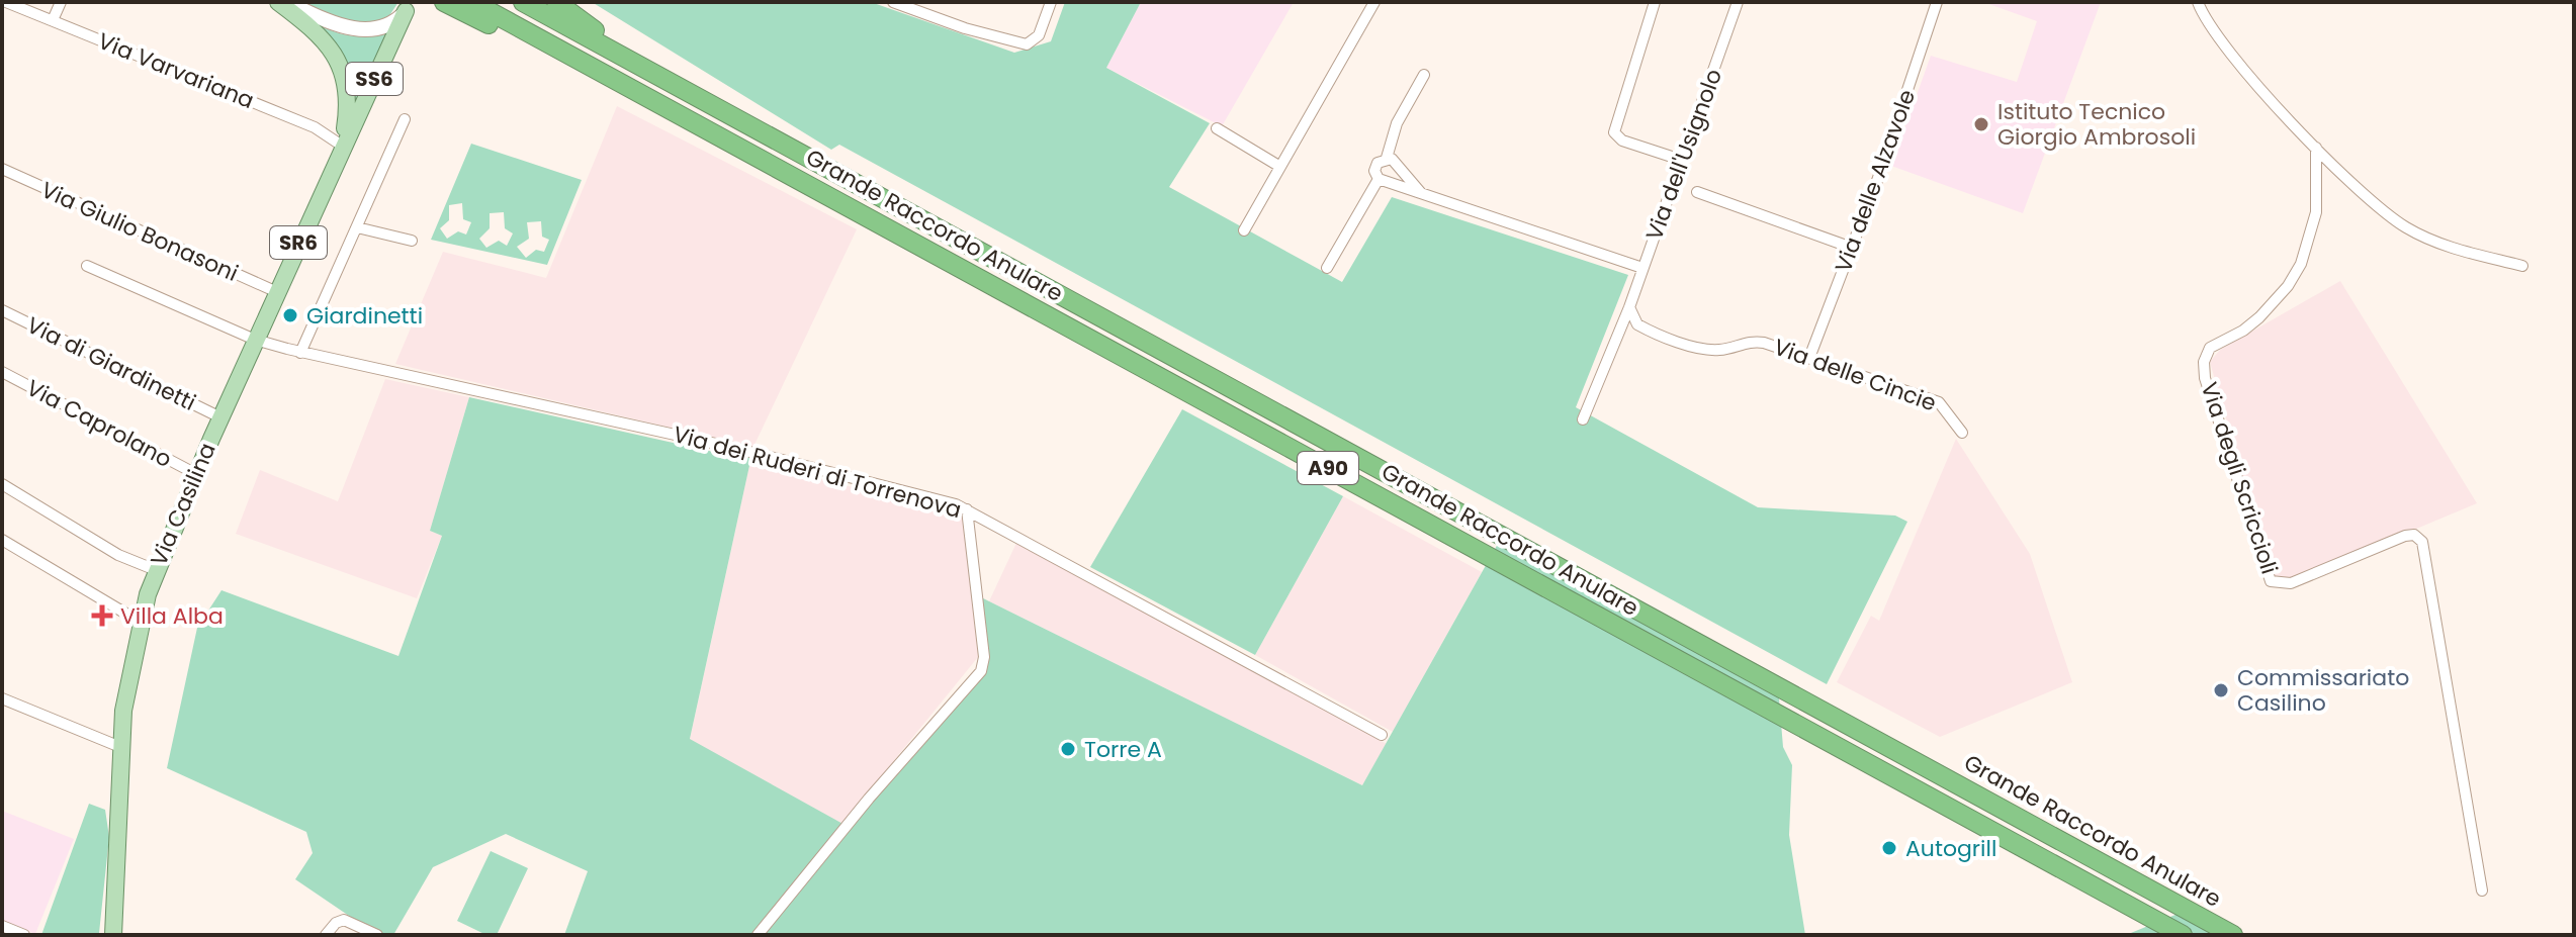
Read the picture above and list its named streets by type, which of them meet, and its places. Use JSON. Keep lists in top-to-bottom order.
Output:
{
  "streets": {
    "highway": ["Grande Raccordo Anulare", "A90"],
    "main road": ["SS6", "SR6", "Via Casilina"],
    "street": [
      "Via Varvariana",
      "Via dell'Usignolo",
      "Via delle Alzavole",
      "Via Giulio Bonasoni",
      "Via di Giardinetti",
      "Via delle Cincie",
      "Via Caprolano",
      "Via dei Ruderi di Torrenova",
      "Via degli Scriccioli"
    ]
  },
  "crossings": [
    ["Via Varvariana", "Via Casilina"],
    ["Via dell'Usignolo", "Via delle Cincie"],
    ["Via delle Alzavole", "Via delle Cincie"],
    ["Via Giulio Bonasoni", "Via Casilina"],
    ["Via di Giardinetti", "Via Casilina"],
    ["Via Caprolano", "Via Casilina"],
    ["Via dei Ruderi di Torrenova", "Via Casilina"]
  ],
  "places": {
    "other": [
      "Istituto Tecnico Giorgio Ambrosoli",
      "Giardinetti",
      "Commissariato Casilino",
      "Torre A",
      "Autogrill"
    ],
    "health": ["Villa Alba"]
  }
}
